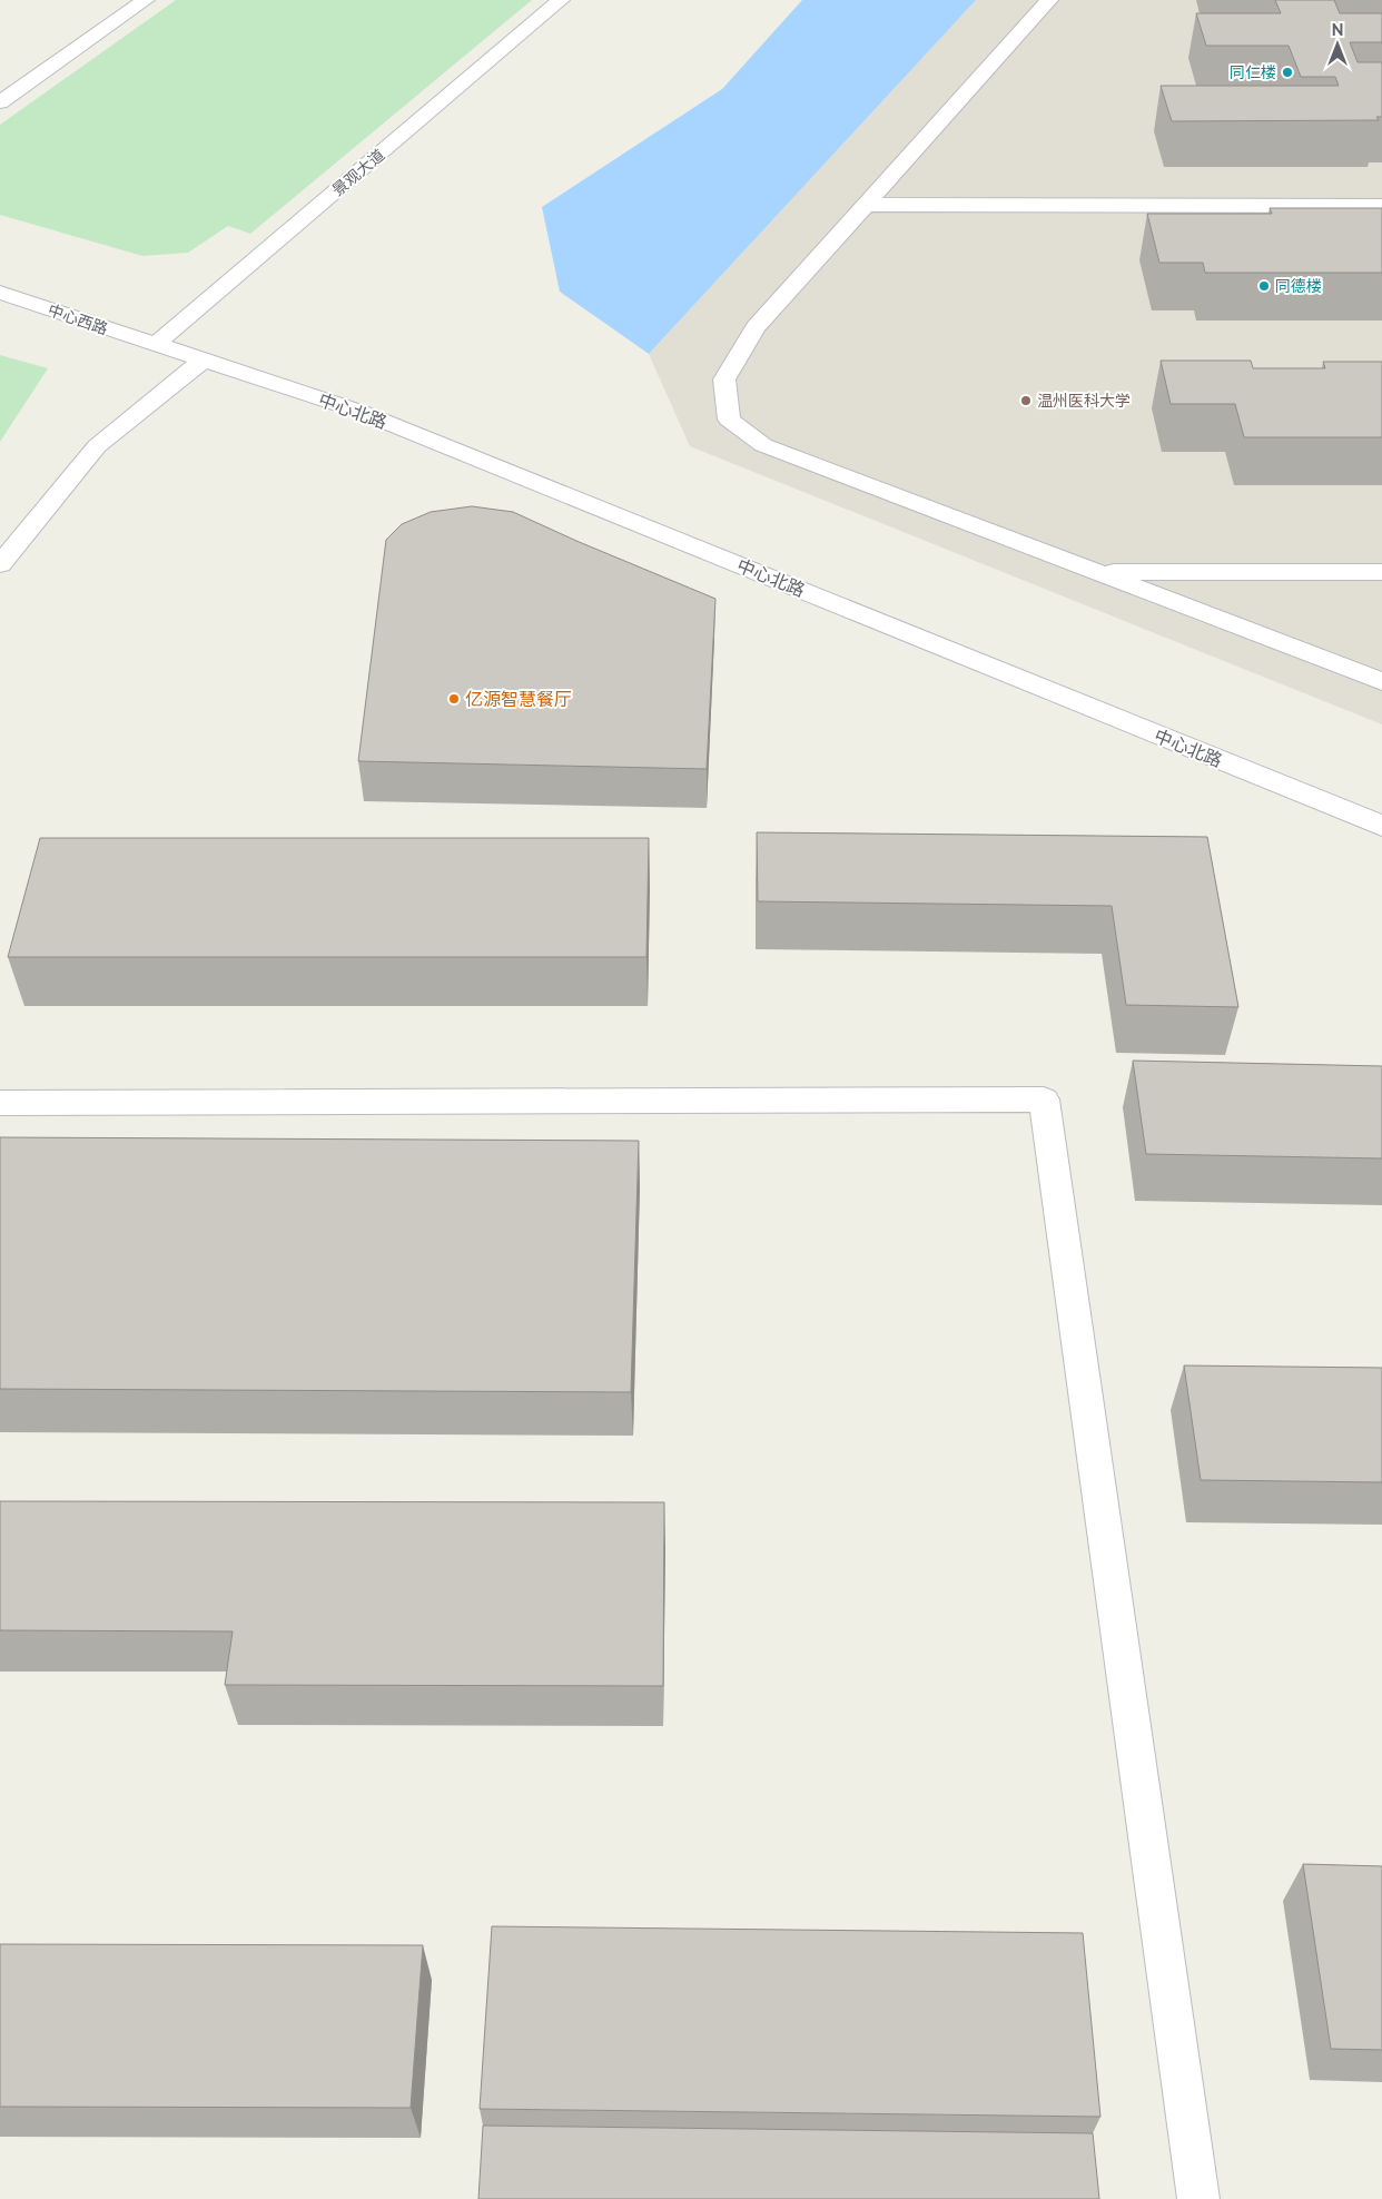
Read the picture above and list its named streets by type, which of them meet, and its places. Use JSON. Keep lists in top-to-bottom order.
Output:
{
  "streets": {
    "street": ["景观大道", "中心西路", "中心北路"]
  },
  "crossings": [
    ["景观大道", "中心西路"],
    ["景观大道", "中心北路"],
    ["中心西路", "中心北路"]
  ],
  "places": [
    "同仁楼",
    "同德楼",
    "温州医科大学",
    "亿源智慧餐厅"
  ],
  "north": "top"
}
